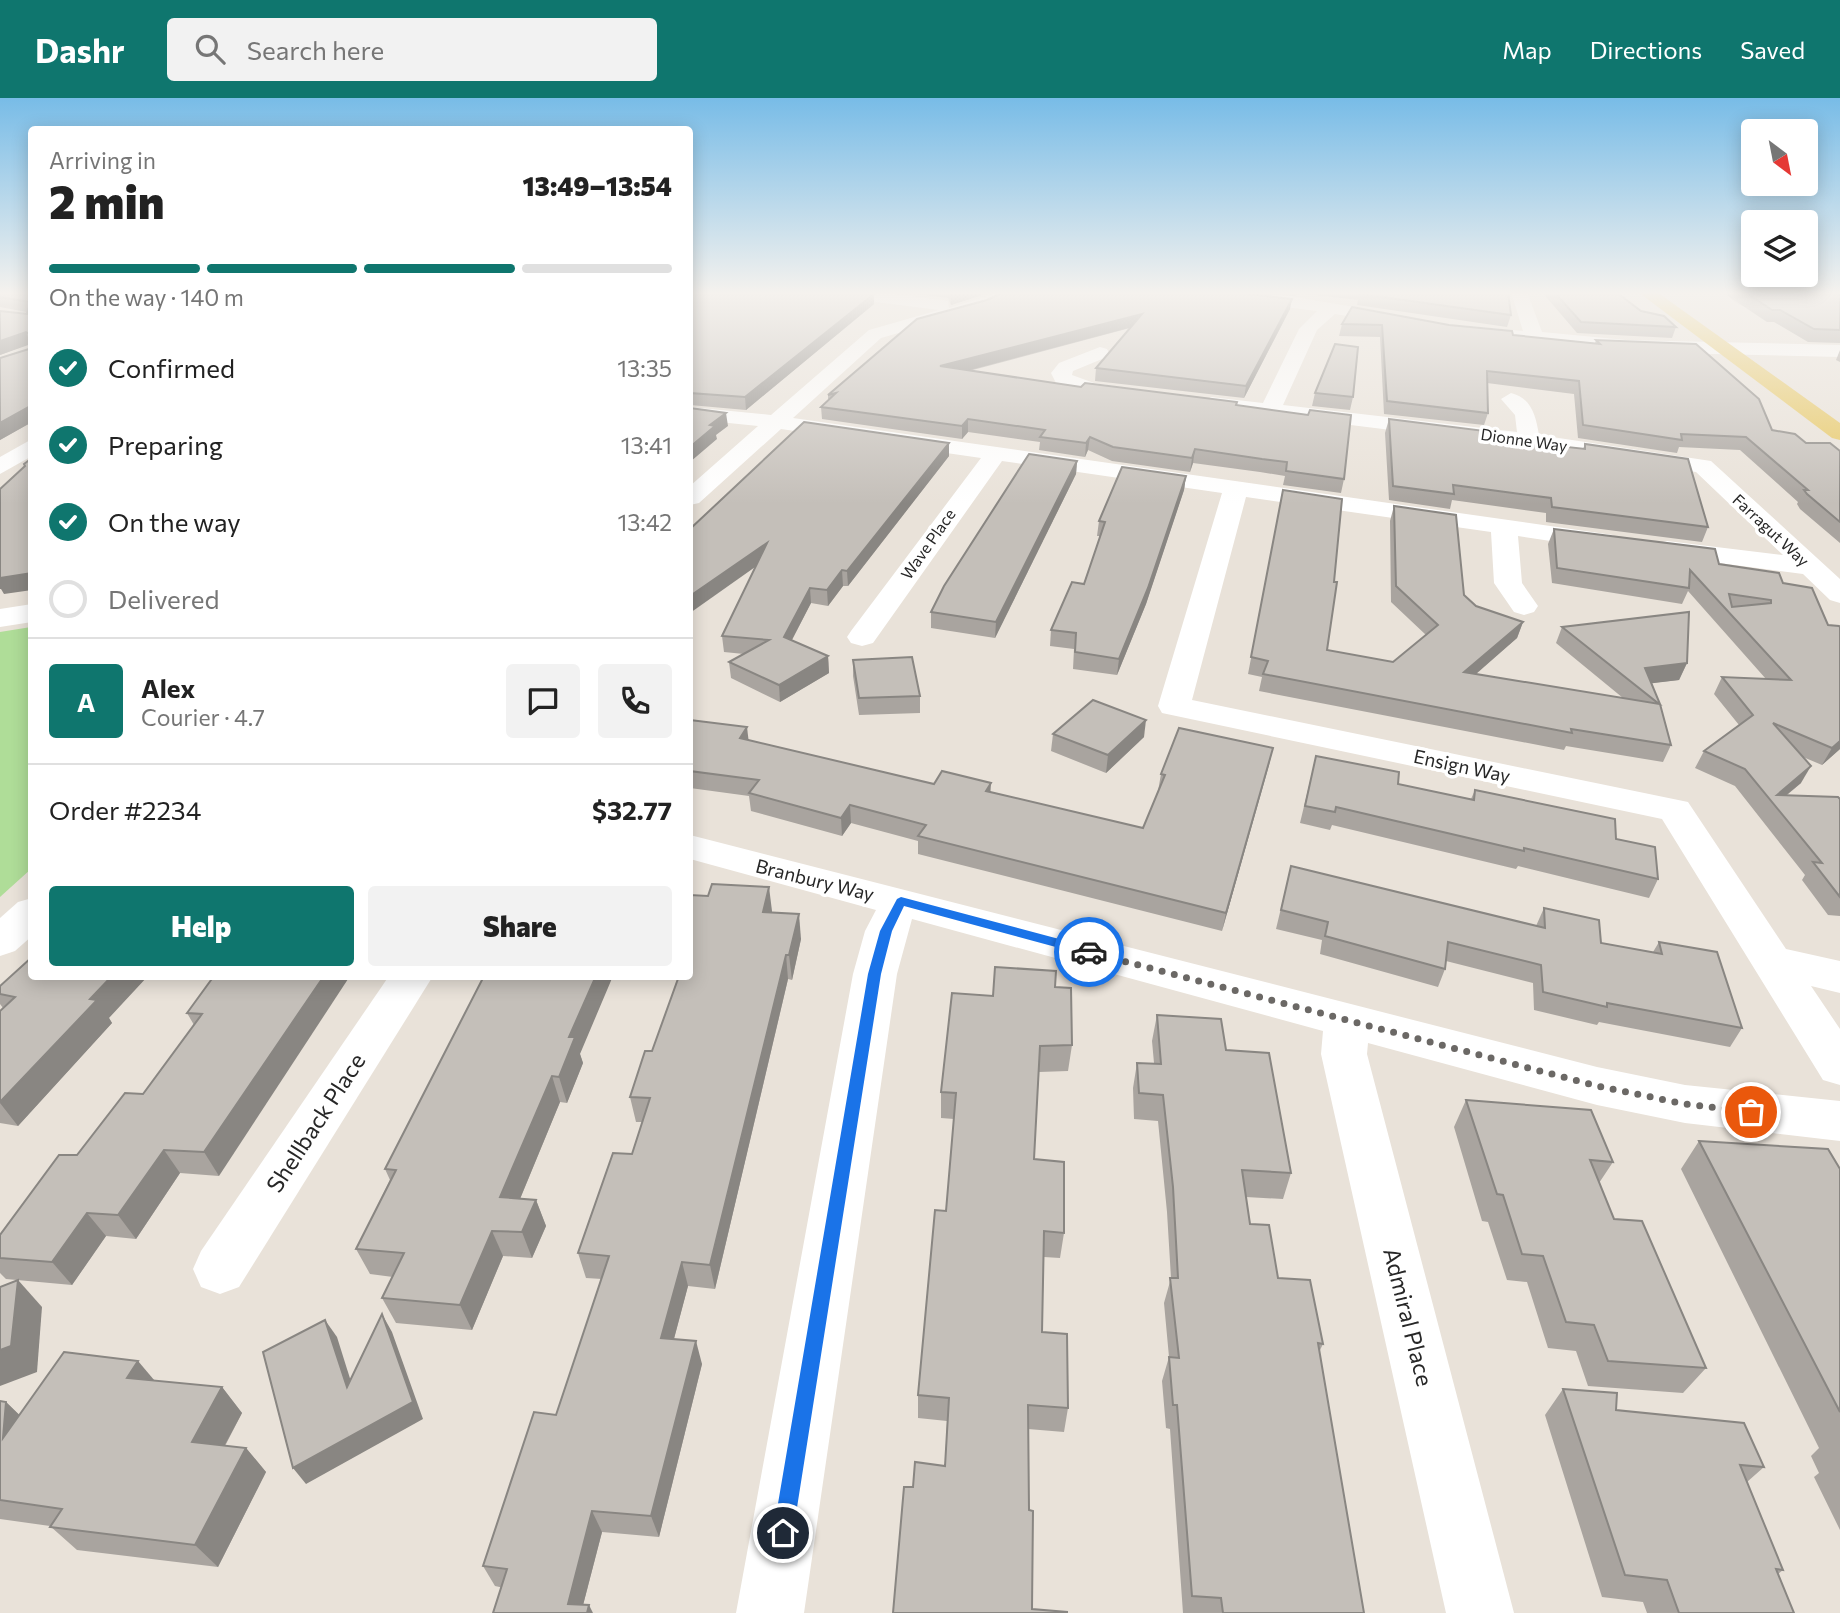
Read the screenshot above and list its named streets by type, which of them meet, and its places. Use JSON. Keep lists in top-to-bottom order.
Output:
{
  "streets": {
    "street": [
      "Dionne Way",
      "Farragut Way",
      "Wave Place",
      "Ensign Way",
      "Branbury Way",
      "Shellback Place",
      "Admiral Place"
    ]
  },
  "crossings": [
    ["Dionne Way", "Farragut Way"],
    ["Branbury Way", "Admiral Place"]
  ],
  "north": "bottom right",
  "page": {
    "header": "Dashr",
    "search": "Search here",
    "nav": ["Map", "Directions", "Saved"],
    "heading": ["2 min", "Arriving in", "13:49–13:54"],
    "panel": [
      "Alex",
      "Courier · 4.7",
      "Order #2234",
      "$32.77"
    ],
    "bar": "On the way · 140 m",
    "list": [
      ["Confirmed", "13:35"],
      ["Preparing", "13:41"],
      ["On the way", "13:42"],
      "Delivered"
    ],
    "round": "A",
    "buttons": ["Help", "Share"]
  }
}
